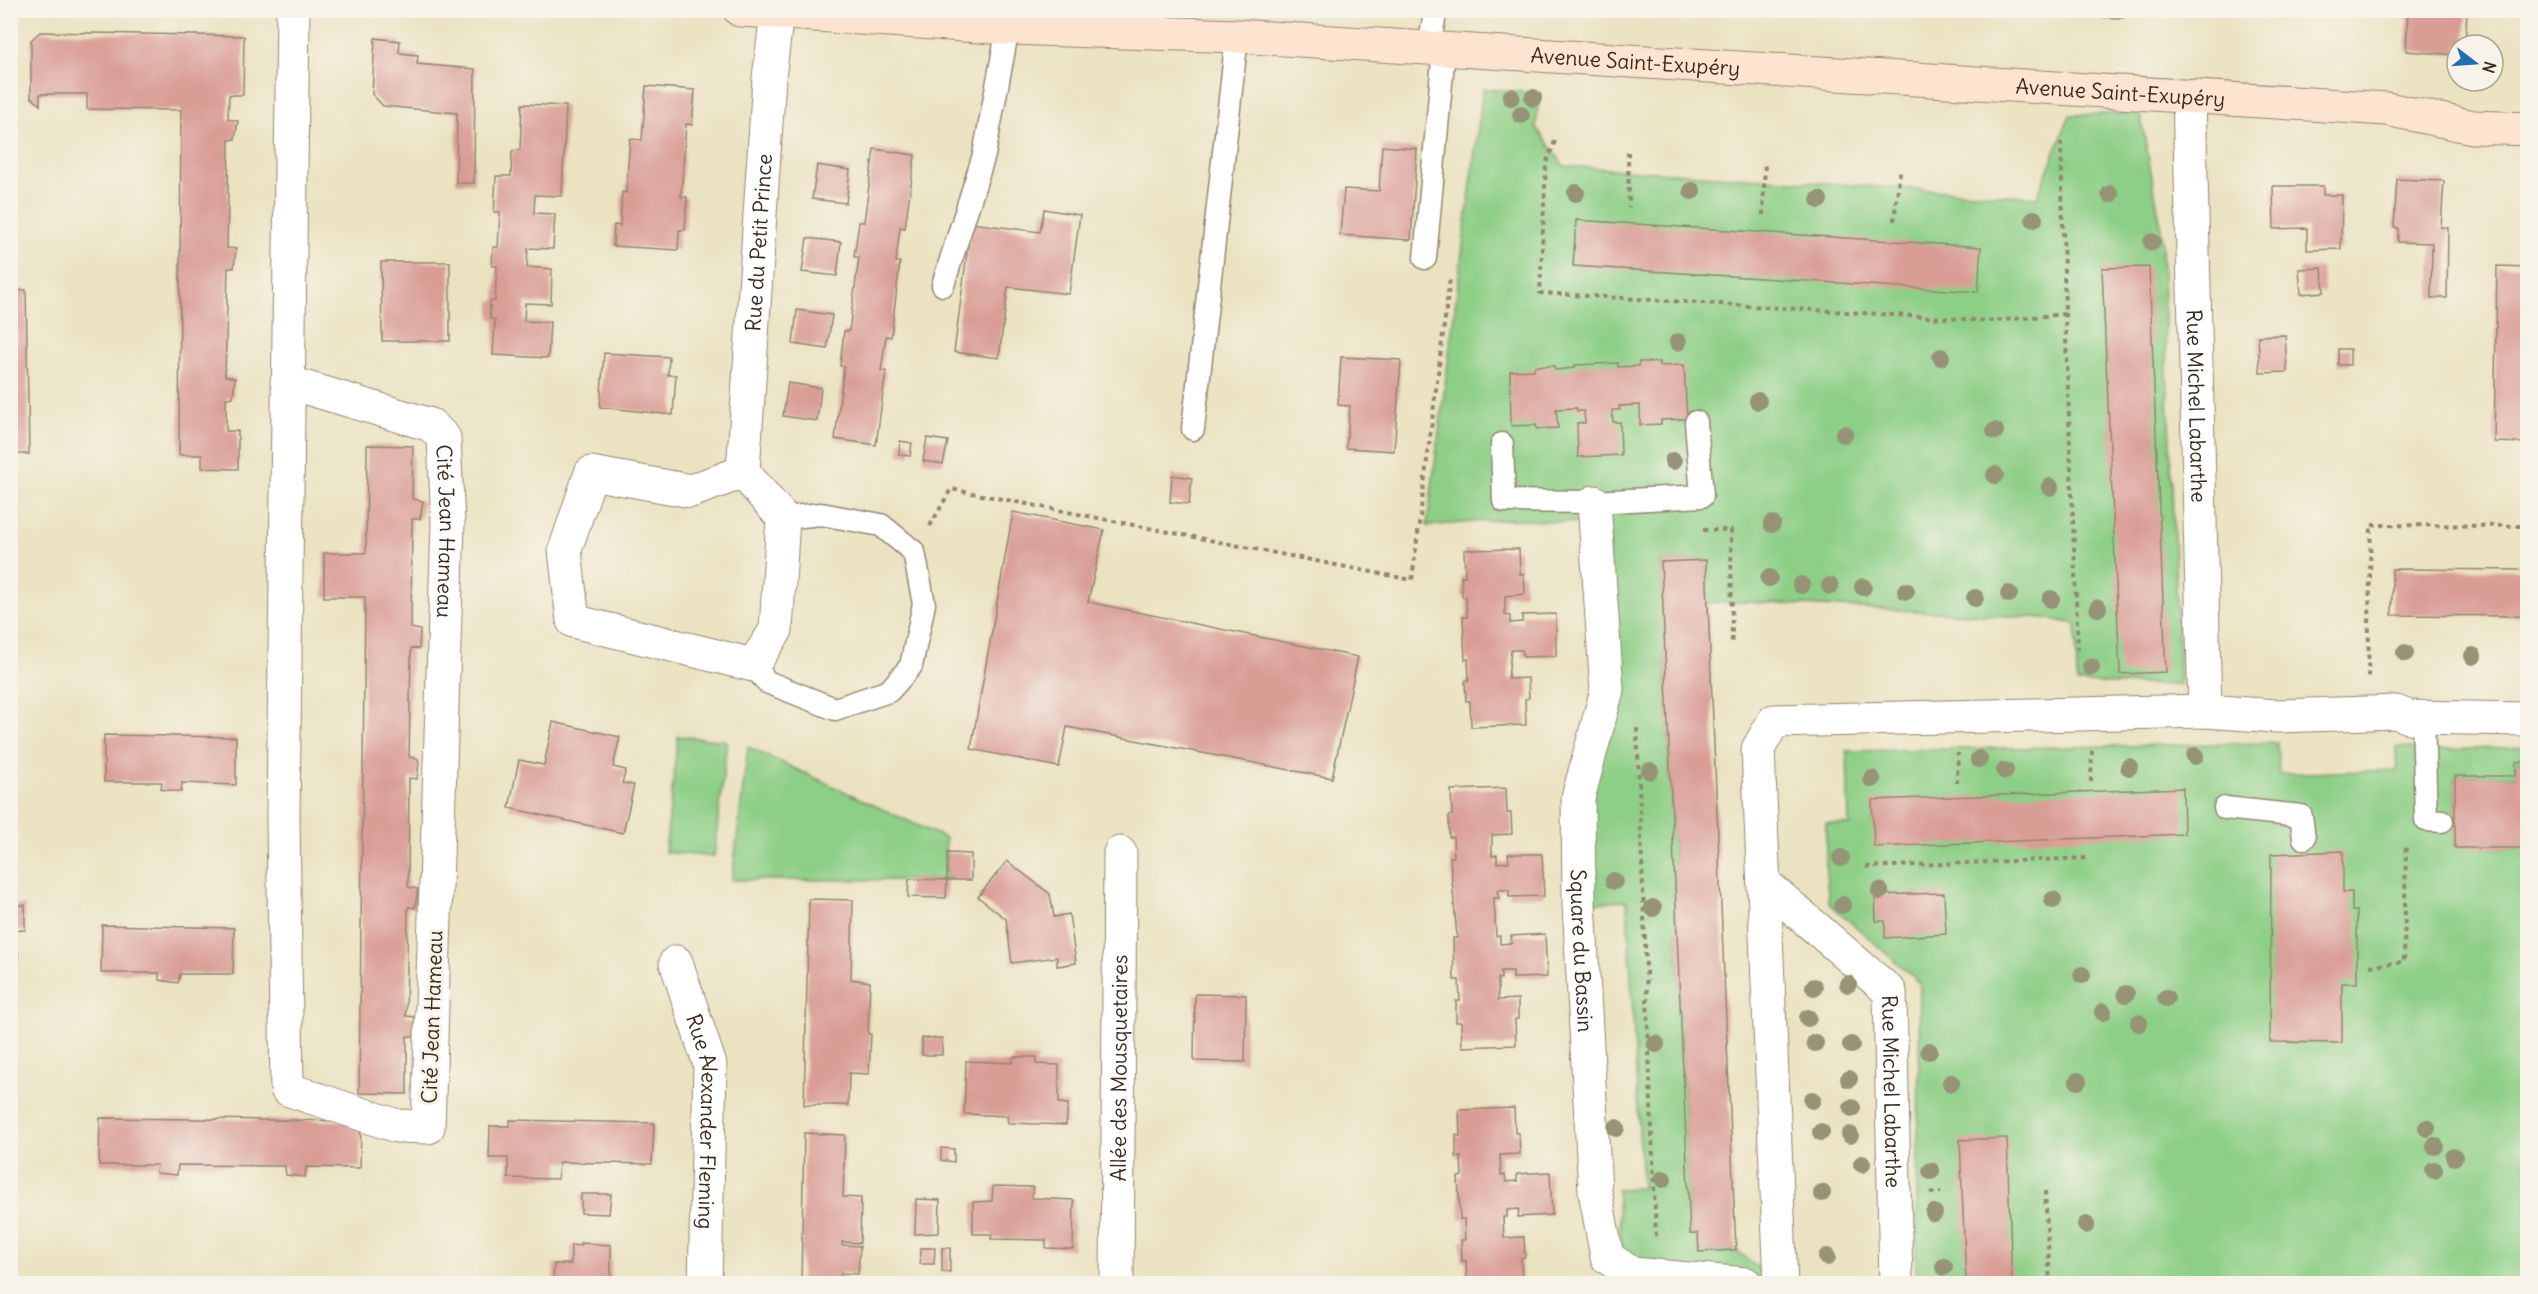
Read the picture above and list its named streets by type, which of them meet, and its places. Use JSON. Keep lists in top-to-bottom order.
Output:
{
  "streets": {
    "main road": ["Avenue Saint-Exupéry"],
    "street": [
      "Rue du Petit Prince",
      "Rue Michel Labarthe",
      "Cité Jean Hameau",
      "Square du Bassin",
      "Allée des Mousquetaires",
      "Rue Alexander Fleming"
    ]
  },
  "crossings": [
    ["Avenue Saint-Exupéry", "Rue du Petit Prince"],
    ["Avenue Saint-Exupéry", "Rue Michel Labarthe"]
  ],
  "north": "right"
}
